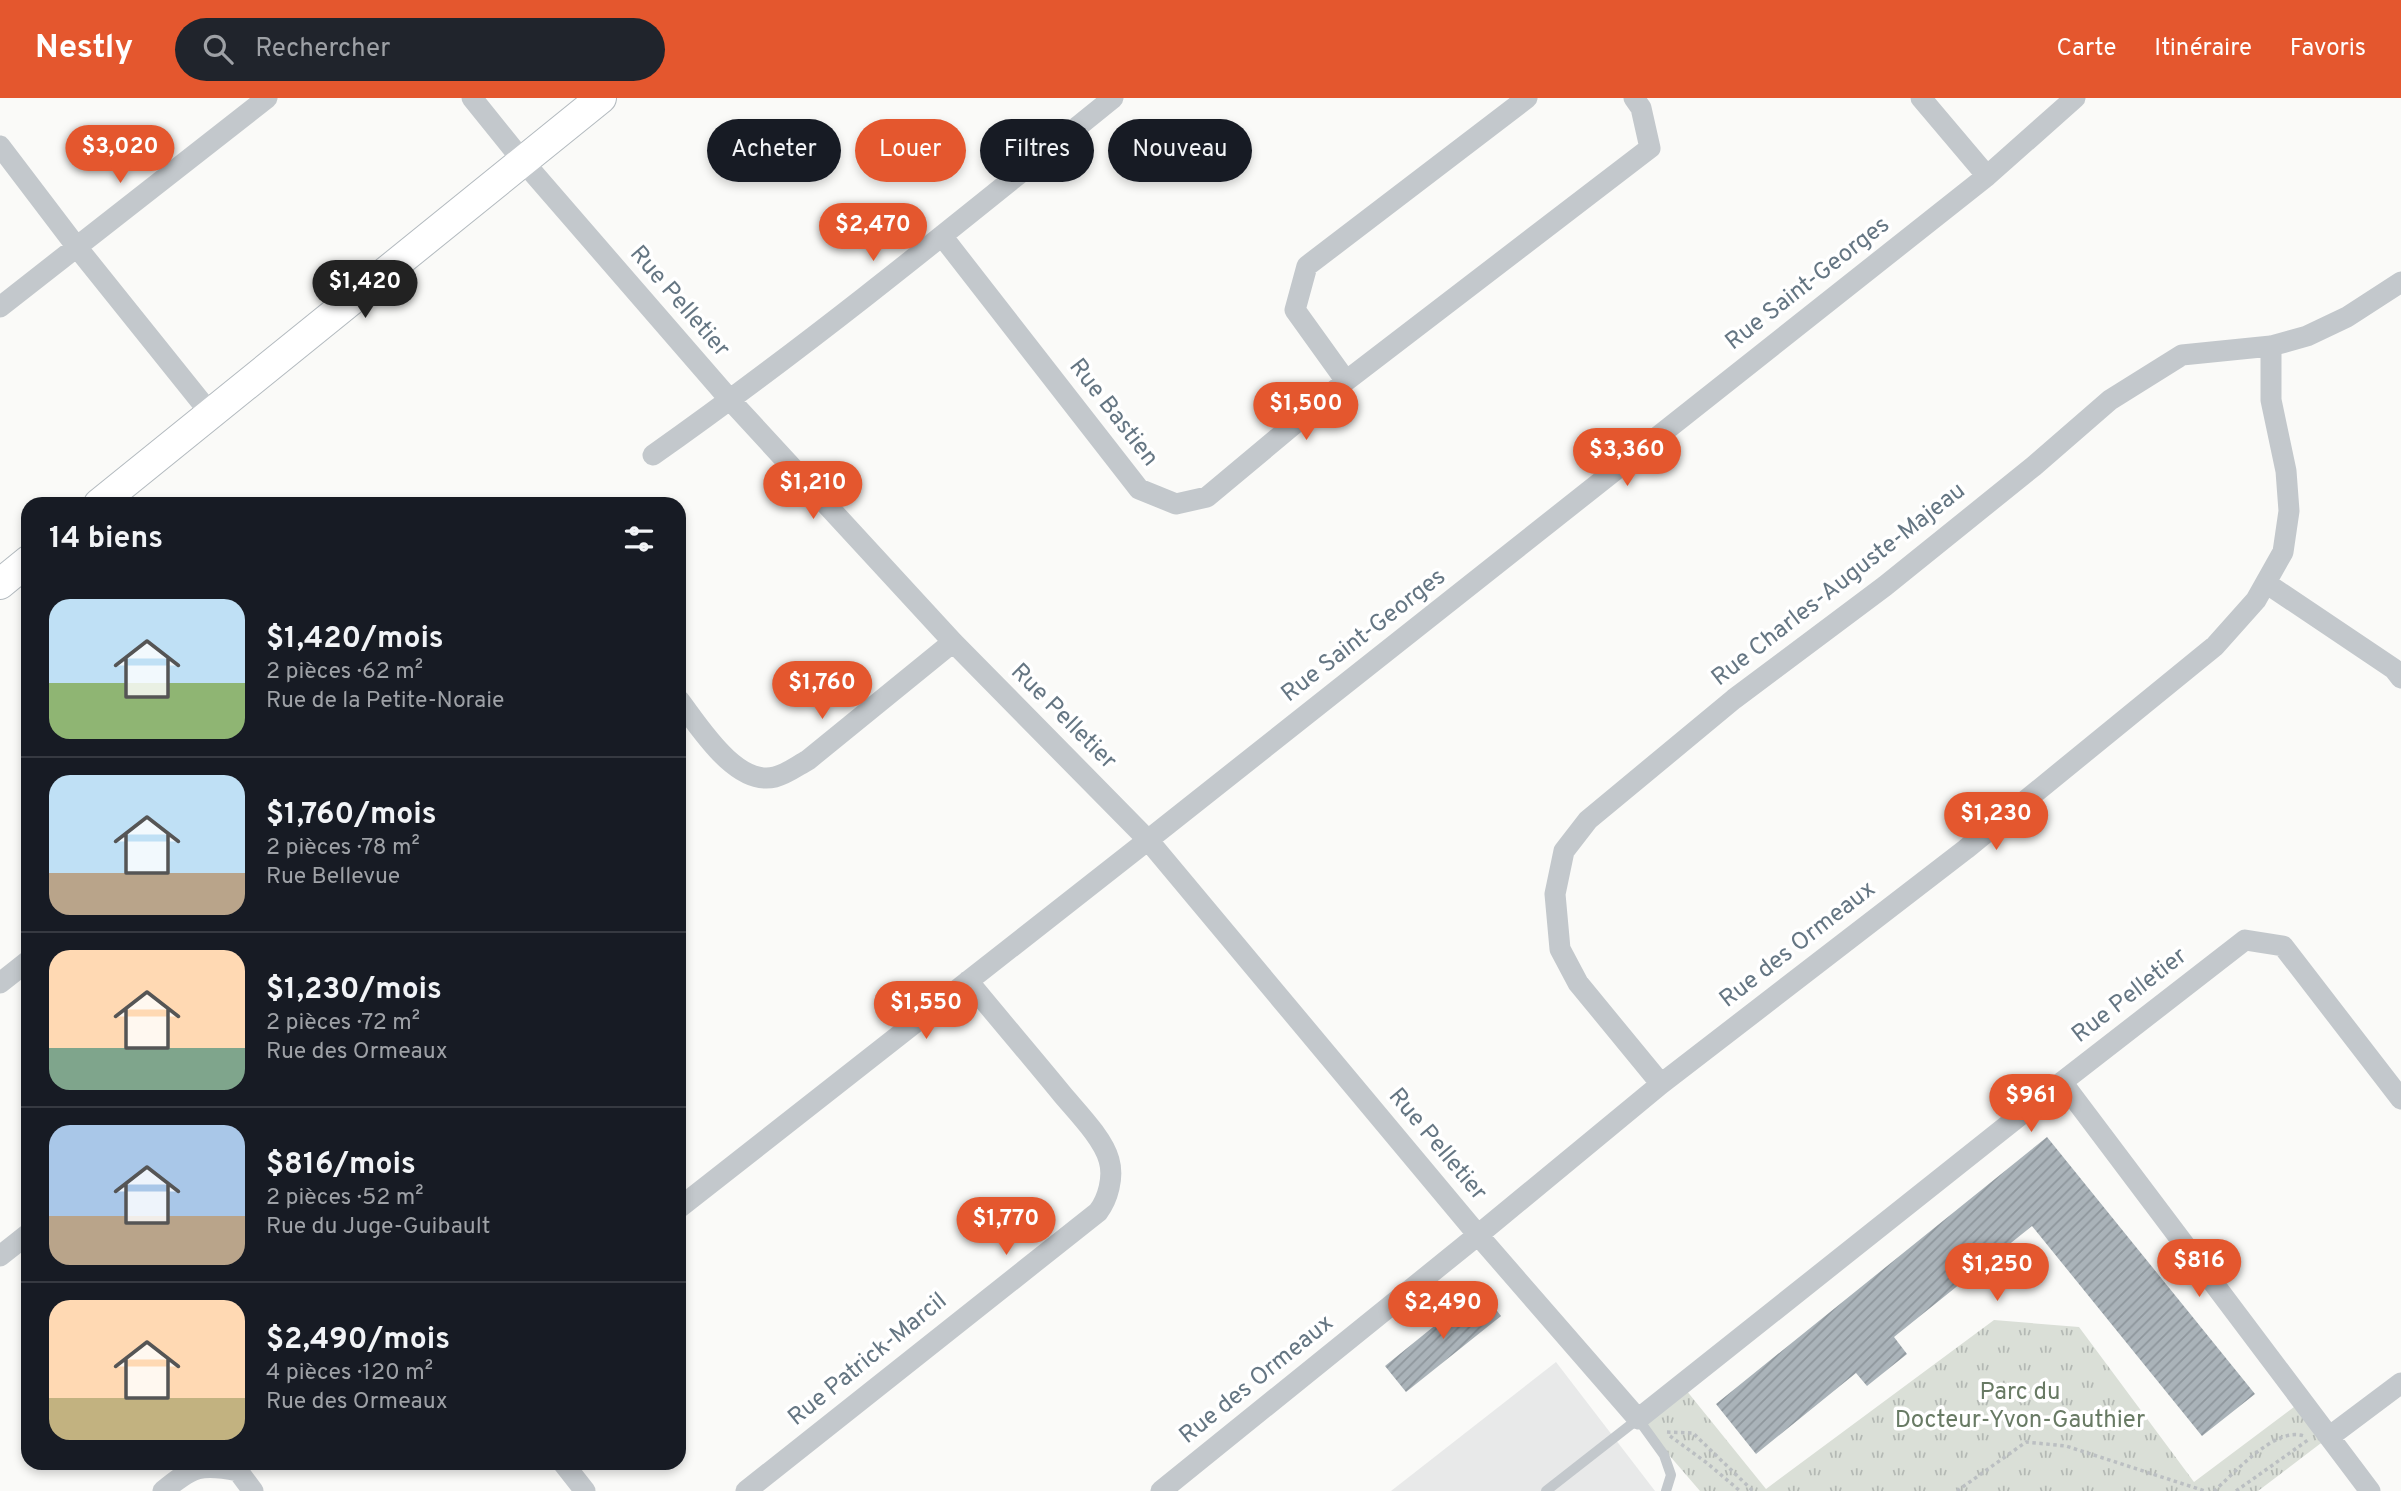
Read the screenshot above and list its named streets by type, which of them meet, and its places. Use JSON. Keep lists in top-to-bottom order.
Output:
{
  "streets": {
    "street": [
      "Rue Saint-Georges",
      "Rue Pelletier",
      "Rue Bastien",
      "Rue Charles-Auguste-Majeau",
      "Rue des Ormeaux",
      "Rue Patrick-Marcil"
    ]
  },
  "crossings": [
    ["Rue Saint-Georges", "Rue Pelletier"],
    ["Rue Saint-Georges", "Rue Patrick-Marcil"],
    ["Rue Pelletier", "Rue des Ormeaux"],
    ["Rue Charles-Auguste-Majeau", "Rue des Ormeaux"]
  ],
  "parks": ["Parc du Docteur-Yvon-Gauthier"],
  "page": {
    "header": "Nestly",
    "search": "Rechercher",
    "nav": ["Carte", "Itinéraire", "Favoris"],
    "chip": [
      "Acheter",
      "Louer",
      "Filtres",
      "Nouveau"
    ],
    "price": [
      "$3,020",
      "$2,470",
      "$1,420",
      "$1,500",
      "$3,360",
      "$1,210",
      "$1,760",
      "$1,230",
      "$1,550",
      "$961",
      "$1,770",
      "$816",
      "$1,250",
      "$2,490"
    ],
    "heading": "14 biens",
    "list": [
      {
        "name": "$1,420/mois",
        "note": "2 pièces · 62 m² · Rue de la Petite-Noraie"
      },
      {
        "name": "$1,760/mois",
        "note": "2 pièces · 78 m² · Rue Bellevue"
      },
      {
        "name": "$1,230/mois",
        "note": "2 pièces · 72 m² · Rue des Ormeaux"
      },
      {
        "name": "$816/mois",
        "note": "2 pièces · 52 m² · Rue du Juge-Guibault"
      },
      {
        "name": "$2,490/mois",
        "note": "4 pièces · 120 m² · Rue des Ormeaux"
      }
    ]
  }
}
